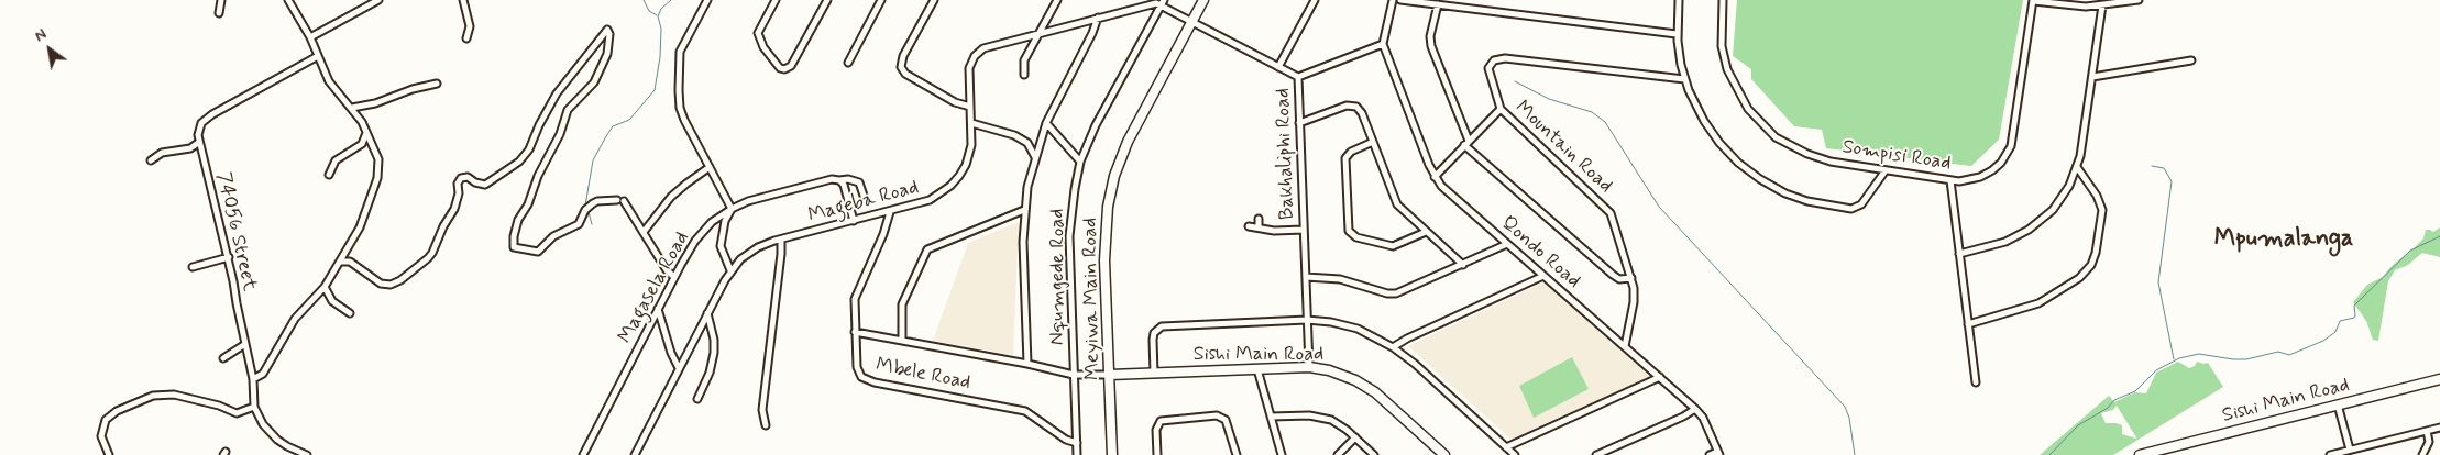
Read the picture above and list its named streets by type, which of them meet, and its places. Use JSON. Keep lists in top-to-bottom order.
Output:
{
  "streets": {
    "street": [
      "Mountain Road",
      "Bakhaliphi Road",
      "Sompisi Road",
      "Mageba Road",
      "74056 Street",
      "Qondo Road",
      "Nqumgede Road",
      "Magasela Road",
      "Meyiwa Main Road",
      "Sishi Main Road",
      "Mbele Road"
    ]
  },
  "crossings": [
    ["Mountain Road", "Qondo Road"],
    ["Bakhaliphi Road", "Qondo Road"],
    ["Bakhaliphi Road", "Sishi Main Road"],
    ["Mageba Road", "Nqumgede Road"],
    ["Mageba Road", "Mbele Road"],
    ["Nqumgede Road", "Mbele Road"],
    ["Meyiwa Main Road", "Sishi Main Road"]
  ],
  "districts": ["Mpumalanga"],
  "north": "top left"
}
